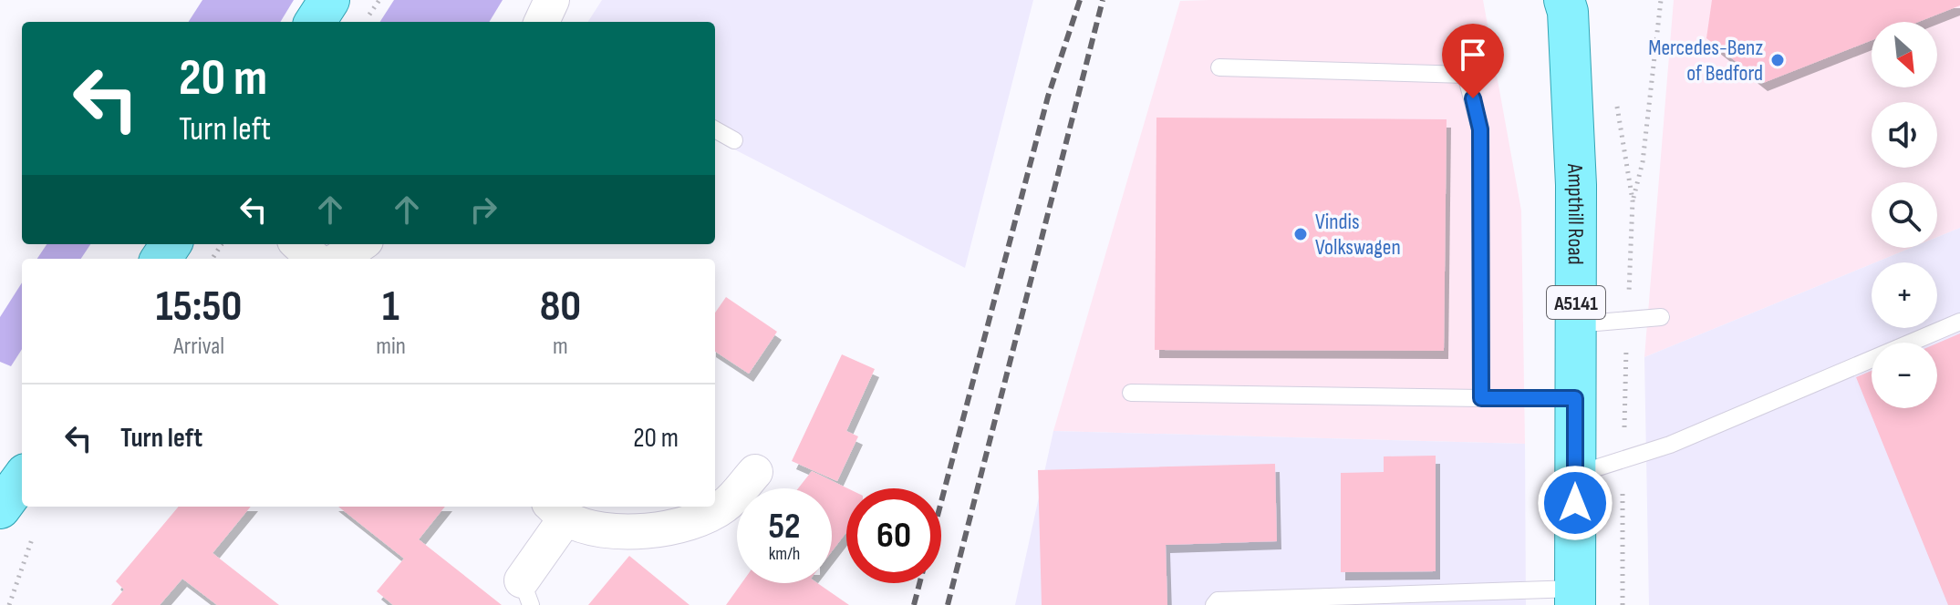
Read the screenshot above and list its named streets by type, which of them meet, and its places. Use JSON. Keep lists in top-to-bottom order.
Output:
{
  "streets": {
    "main road": ["Ampthill Road", "A5141"]
  },
  "places": ["Mercedes-Benz of Bedford", "Vindis Volkswagen"],
  "north": "bottom right",
  "page": {
    "map_buttons": ["+", "−"],
    "turn": ["20 m", "Turn left"],
    "eta": [
      "15:50",
      "Arrival",
      "1",
      "min",
      "80",
      "m"
    ],
    "list": [
      {
        "name": "Turn left",
        "value": "20 m"
      }
    ],
    "speed": "52 km/h",
    "limit": "60"
  }
}
